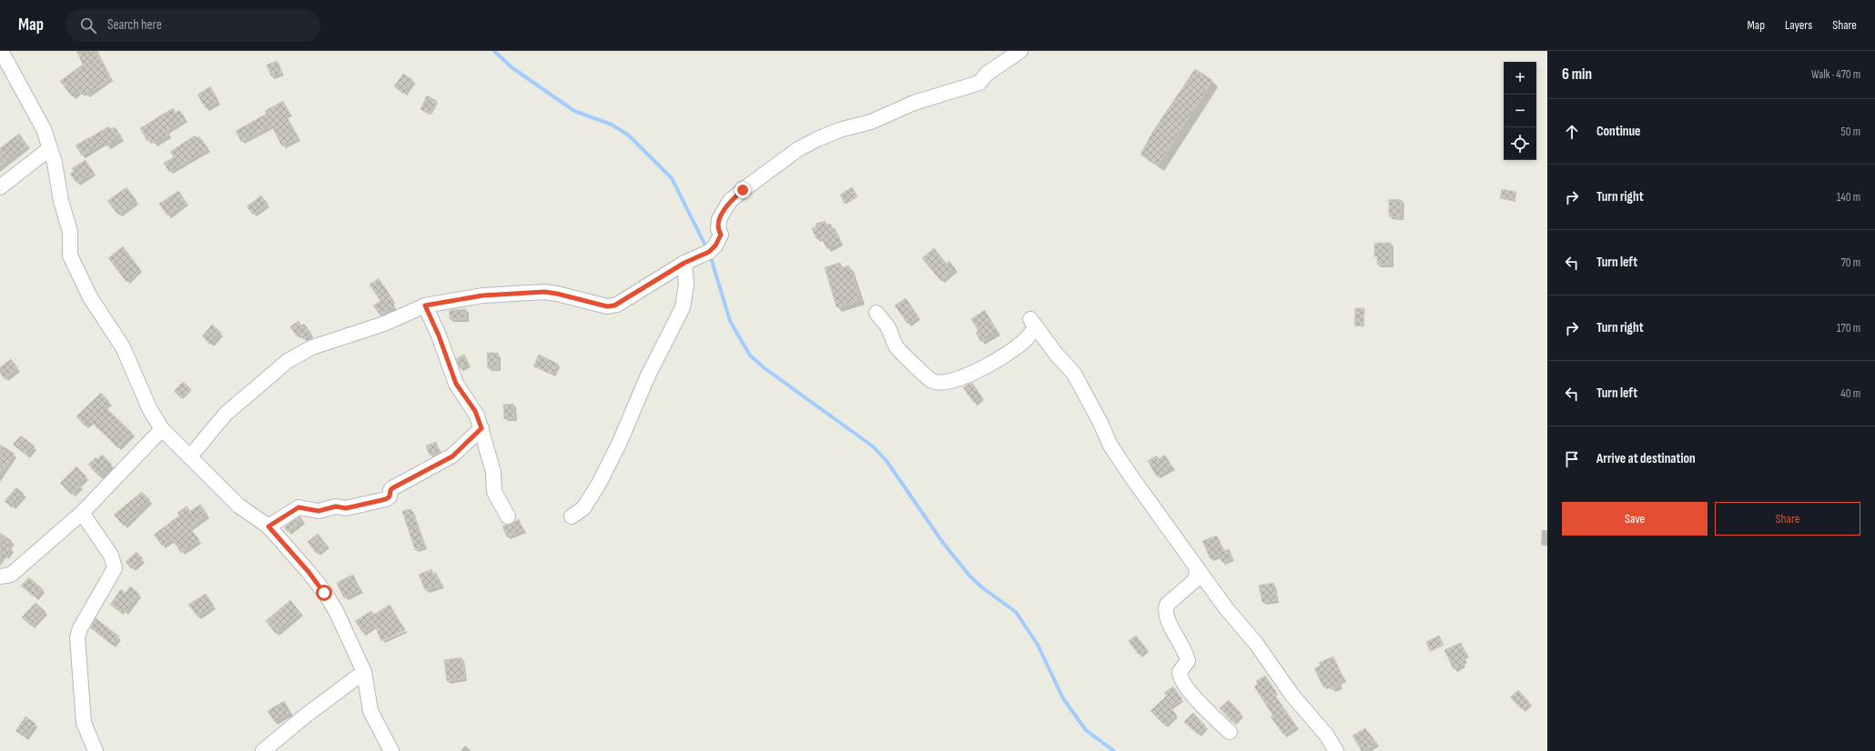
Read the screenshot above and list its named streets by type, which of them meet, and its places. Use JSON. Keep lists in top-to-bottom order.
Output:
{
  "page": {
    "header": "Map",
    "search": "Search here",
    "nav": ["Map", "Layers", "Share"],
    "heading": ["6 min", "Walk · 470 m"],
    "map_buttons": ["+", "−"],
    "list": [
      ["Continue", "50 m"],
      ["Turn right", "140 m"],
      ["Turn left", "70 m"],
      ["Turn right", "170 m"],
      ["Turn left", "40 m"],
      "Arrive at destination"
    ],
    "buttons": ["Save", "Share"]
  }
}
